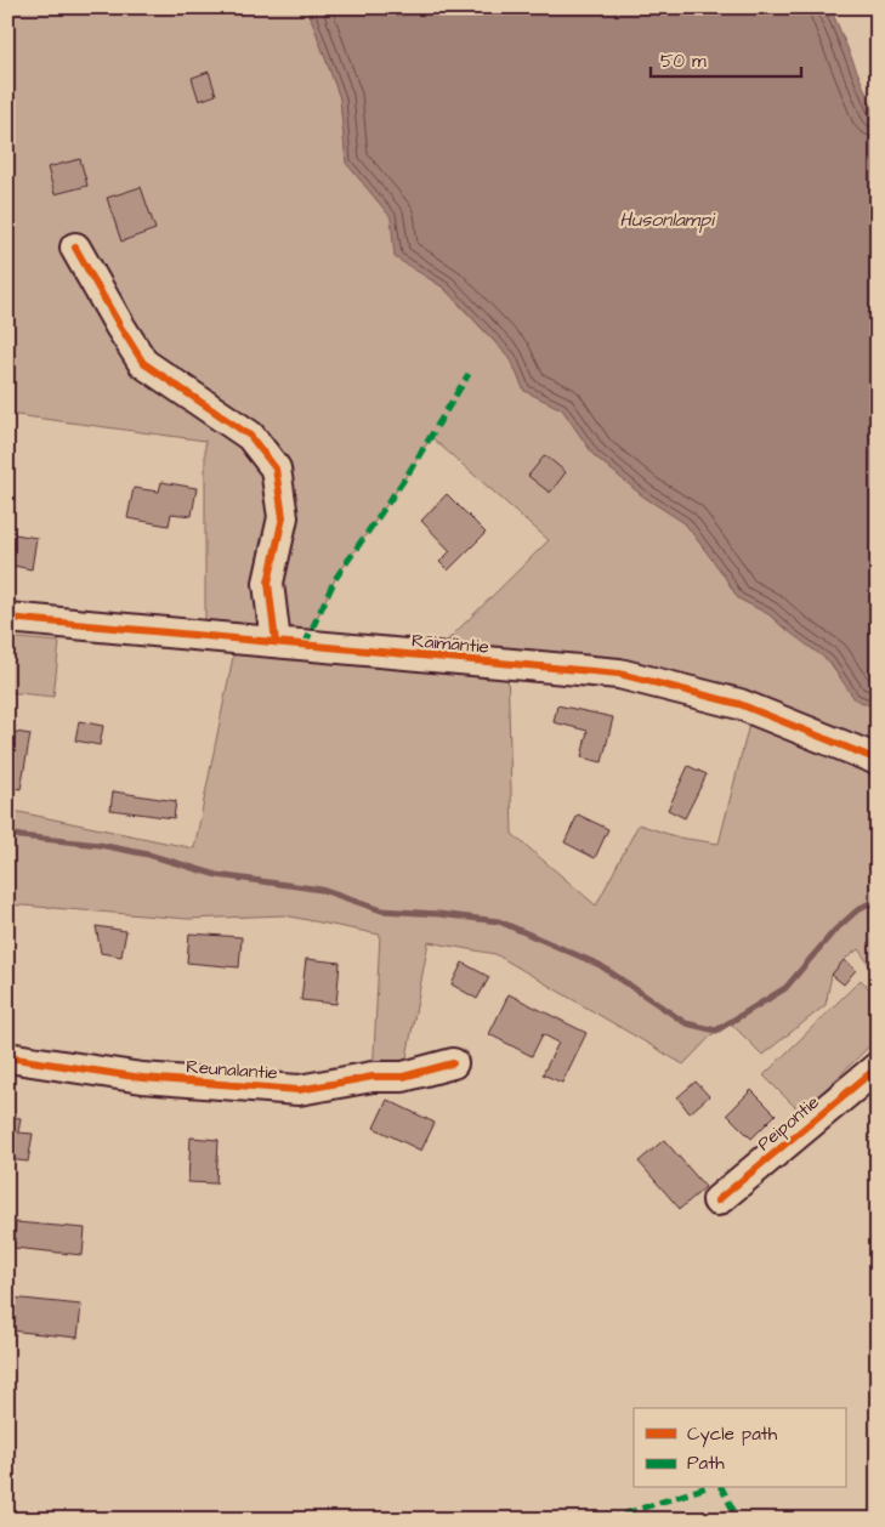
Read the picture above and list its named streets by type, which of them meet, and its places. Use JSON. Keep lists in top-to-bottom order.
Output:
{
  "streets": {
    "street": ["Räimäntie", "Reunalantie", "Peipontie"]
  },
  "water": ["Husonlampi"],
  "legend": ["Cycle path", "Path"],
  "scale_bar": "50 m"
}
